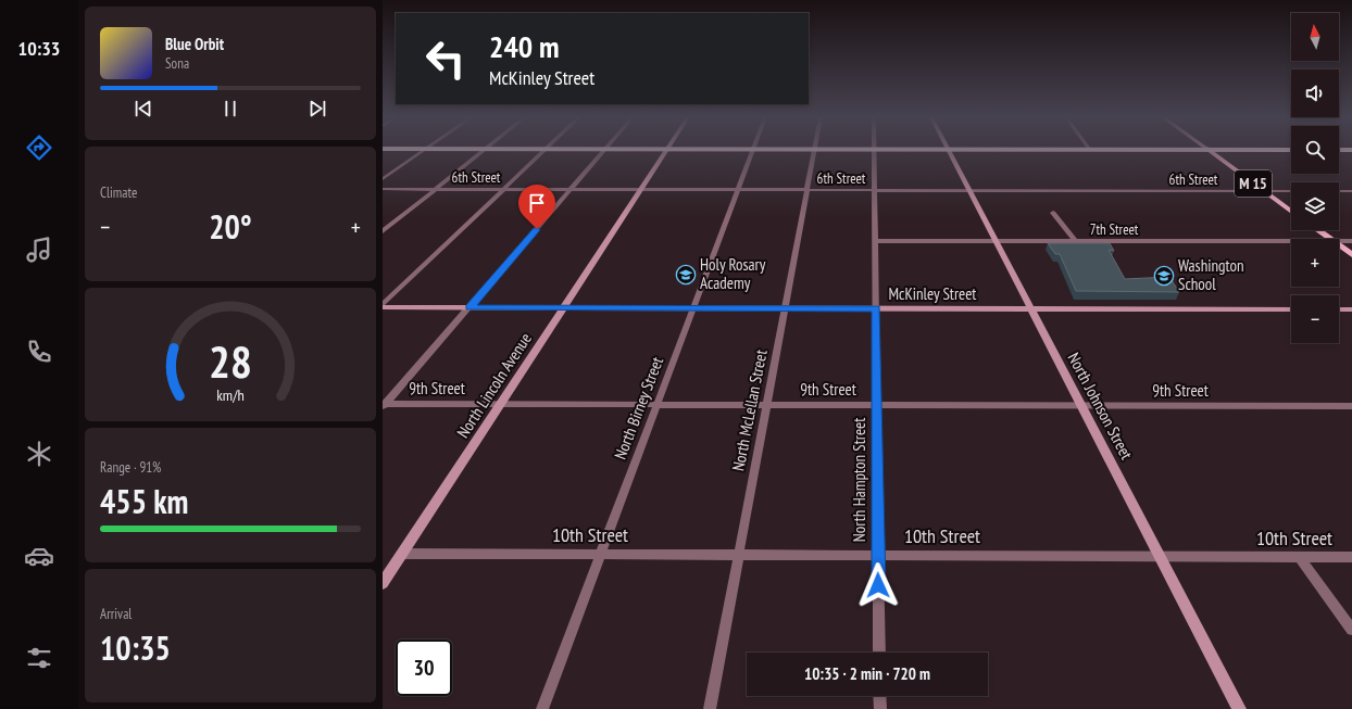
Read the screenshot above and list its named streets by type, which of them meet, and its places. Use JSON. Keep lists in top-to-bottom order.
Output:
{
  "streets": {
    "main road": ["M 15"],
    "street": [
      "6th Street",
      "7th Street",
      "McKinley Street",
      "North Lincoln Avenue",
      "9th Street",
      "North Johnson Street",
      "North Birney Street",
      "North McLellan Street",
      "North Hampton Street",
      "10th Street"
    ]
  },
  "crossings": [
    ["6th Street", "M 15"],
    ["6th Street", "North Lincoln Avenue"],
    ["6th Street", "North Johnson Street"],
    ["6th Street", "North Birney Street"],
    ["6th Street", "North McLellan Street"],
    ["6th Street", "North Hampton Street"],
    ["7th Street", "North Johnson Street"],
    ["7th Street", "North Hampton Street"],
    ["McKinley Street", "North Lincoln Avenue"],
    ["McKinley Street", "North Johnson Street"],
    ["McKinley Street", "North Birney Street"],
    ["McKinley Street", "North McLellan Street"],
    ["McKinley Street", "North Hampton Street"],
    ["North Lincoln Avenue", "9th Street"],
    ["North Lincoln Avenue", "10th Street"],
    ["9th Street", "North Johnson Street"],
    ["9th Street", "North Birney Street"],
    ["9th Street", "North McLellan Street"],
    ["9th Street", "North Hampton Street"],
    ["North Johnson Street", "10th Street"],
    ["North Birney Street", "10th Street"],
    ["North McLellan Street", "10th Street"],
    ["North Hampton Street", "10th Street"]
  ],
  "places": {
    "school or university": ["Holy Rosary Academy", "Washington School"]
  },
  "north": "top",
  "page": {
    "tabs": "10:33",
    "map_buttons": ["+", "−"],
    "turn": ["240 m", "McKinley Street"],
    "song": ["Blue Orbit", "Sona"],
    "tile": [
      "Climate",
      ["Range · 91%", "455 km"],
      ["Arrival", "10:35"]
    ],
    "heat": ["−", "20°", "+"],
    "limit": "30",
    "trip": "10:35 · 2 min · 720 m",
    "gauge": ["28", "km/h"]
  }
}
